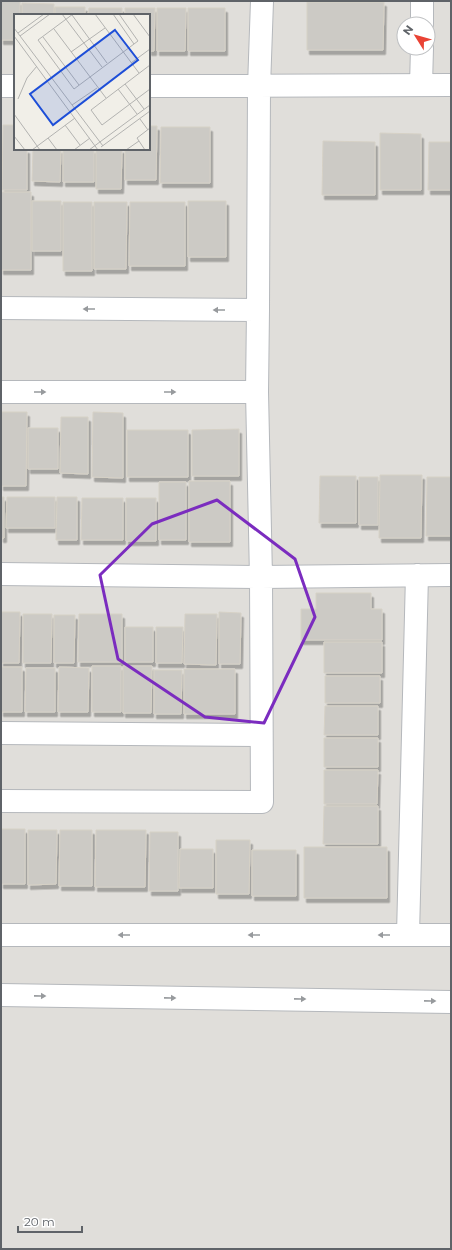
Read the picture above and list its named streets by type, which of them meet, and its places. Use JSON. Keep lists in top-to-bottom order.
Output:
{
  "scale_bar": "20 m",
  "north": "top left"
}
